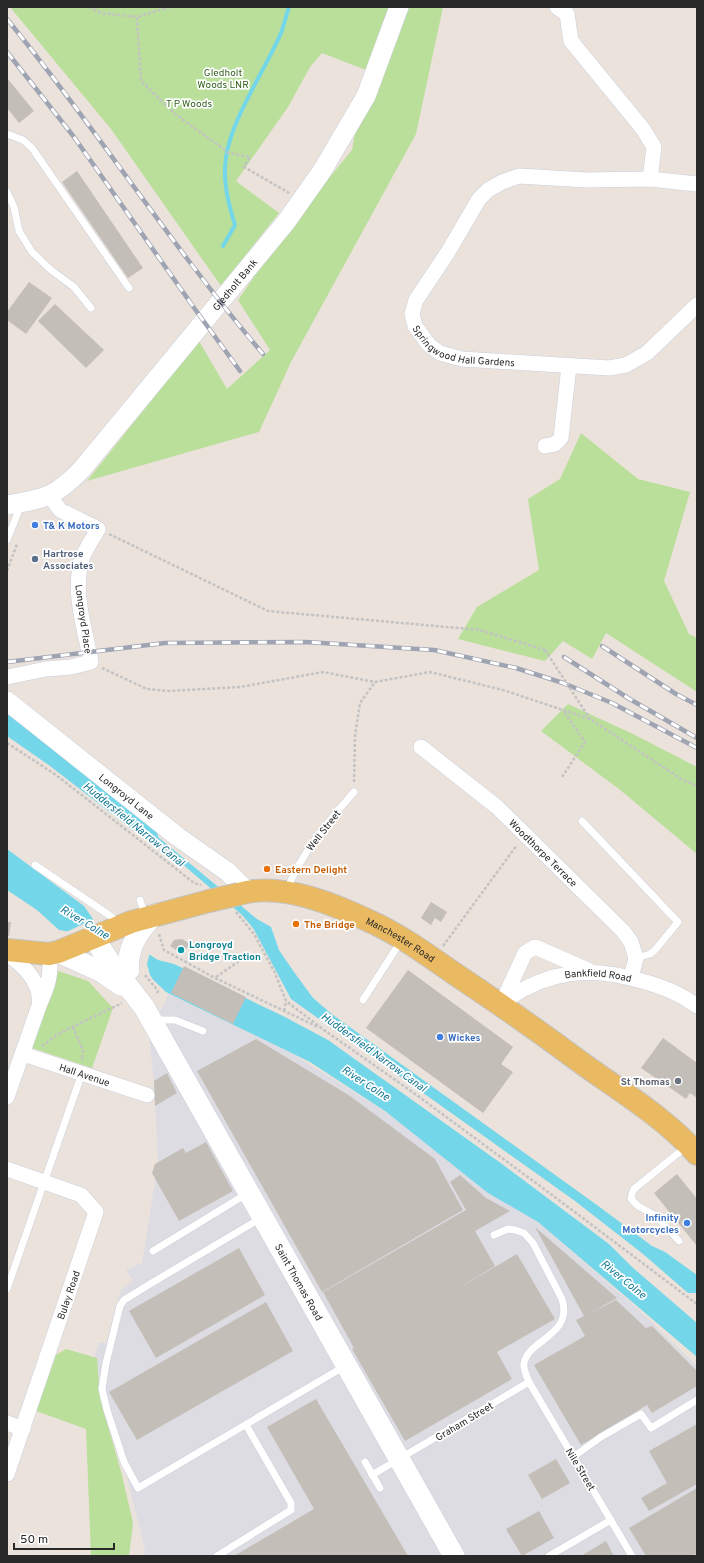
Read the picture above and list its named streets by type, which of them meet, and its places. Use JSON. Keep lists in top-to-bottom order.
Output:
{
  "streets": {
    "main road": ["Manchester Road", "Saint Thomas Road"],
    "street": [
      "Gledholt Bank",
      "Springwood Hall Gardens",
      "Longroyd Place",
      "Longroyd Lane",
      "Woodthorpe Terrace",
      "Bankfield Road",
      "Hall Avenue",
      "Bulay Road"
    ],
    "lane": ["Well Street", "Graham Street", "Nile Street"]
  },
  "crossings": [
    ["Longroyd Lane", "Manchester Road"],
    ["Well Street", "Manchester Road"],
    ["Manchester Road", "Bankfield Road"],
    ["Manchester Road", "Saint Thomas Road"],
    ["Saint Thomas Road", "Graham Street"],
    ["Graham Street", "Nile Street"]
  ],
  "water": ["Huddersfield Narrow Canal", "River Colne"],
  "parks": ["Gledholt Woods LNR", "T P Woods"],
  "places": [
    "T& K Motors",
    "Hartrose Associates",
    "Eastern Delight",
    "The Bridge",
    "Longroyd Bridge Traction",
    "Wickes",
    "St Thomas",
    "Infinity Motorcycles"
  ],
  "scale_bar": "50 m"
}
